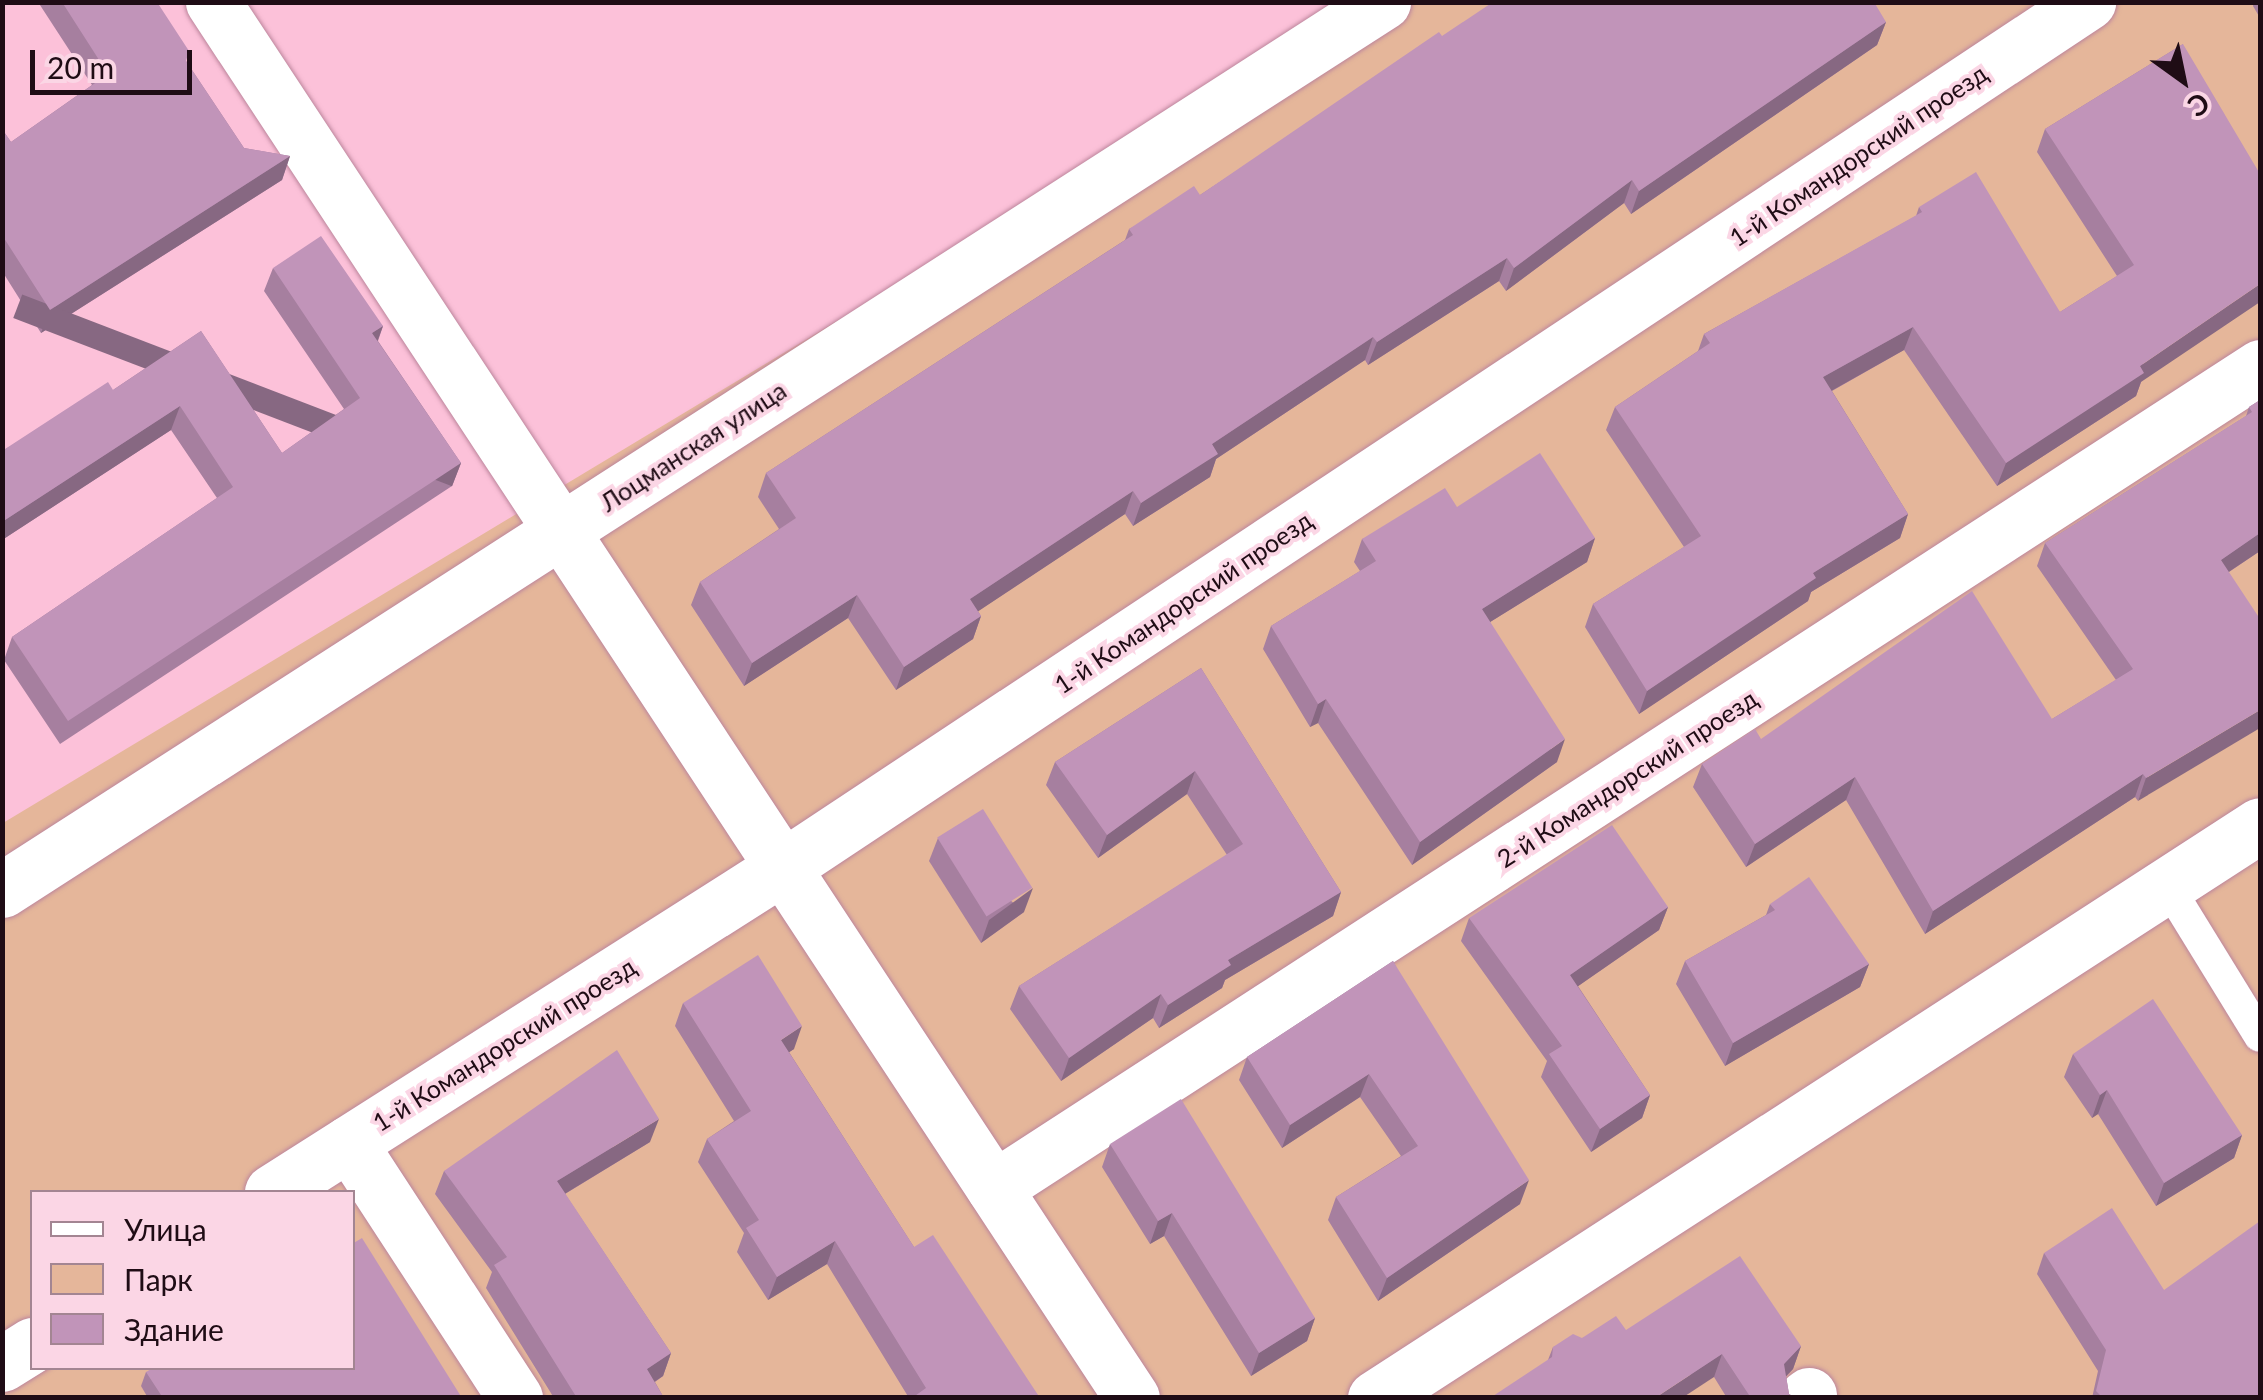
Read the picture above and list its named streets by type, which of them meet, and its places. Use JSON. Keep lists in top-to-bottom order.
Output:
{
  "streets": {
    "street": ["1-й Командорский проезд", "Лоцманская улица", "2-й Командорский проезд"]
  },
  "legend": ["Улица", "Парк", "Здание"],
  "scale_bar": "20 m",
  "north": "bottom right"
}
